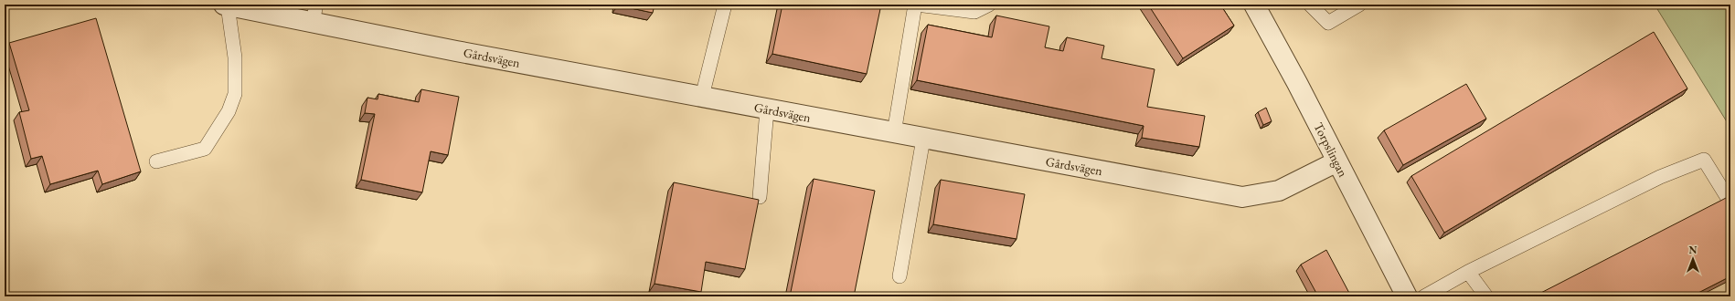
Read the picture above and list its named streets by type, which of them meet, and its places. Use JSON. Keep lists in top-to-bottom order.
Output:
{
  "streets": {
    "street": ["Gårdsvägen", "Torpslingan"]
  },
  "crossings": [
    ["Gårdsvägen", "Torpslingan"]
  ],
  "north": "top"
}
